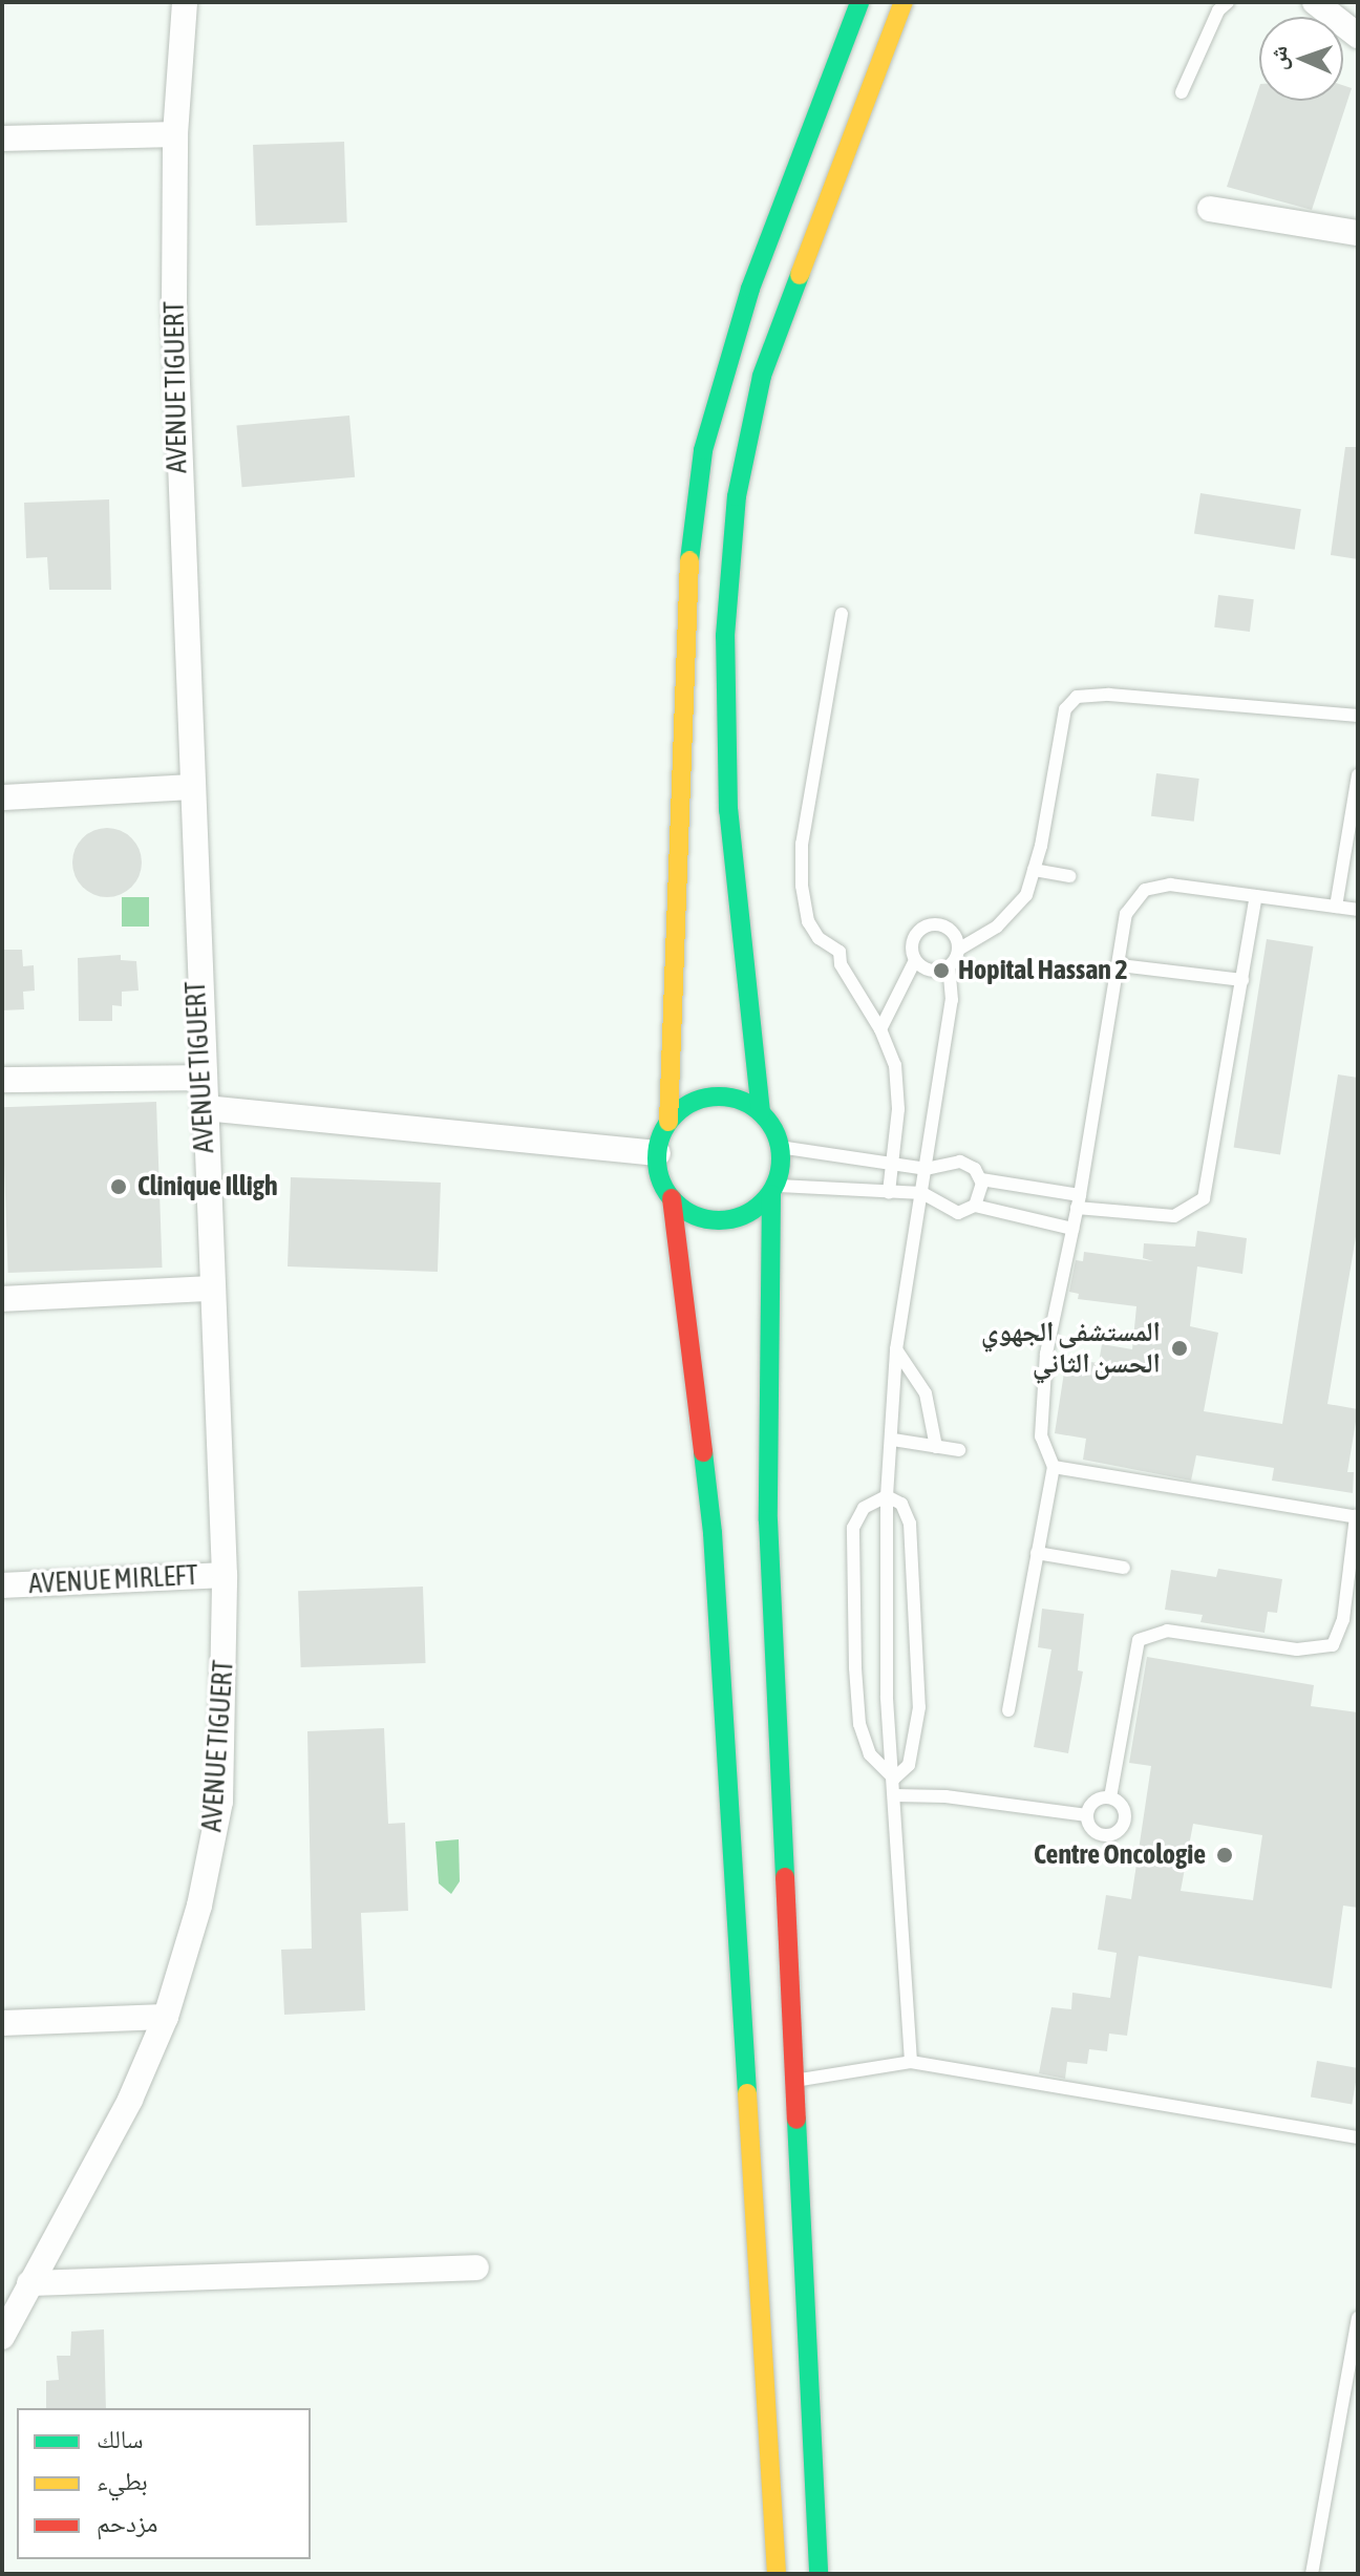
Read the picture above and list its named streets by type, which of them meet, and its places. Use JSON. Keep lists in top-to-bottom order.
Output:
{
  "streets": {
    "street": ["AVENUE TIGUERT", "AVENUE MIRLEFT"]
  },
  "crossings": [
    ["AVENUE TIGUERT", "AVENUE MIRLEFT"]
  ],
  "places": [
    "Hopital Hassan 2",
    "Clinique Illigh",
    "المستشفى الجهوي الحسن الثاني",
    "Centre Oncologie"
  ],
  "legend": ["سالك", "بطيء", "مزدحم"],
  "north": "left"
}
